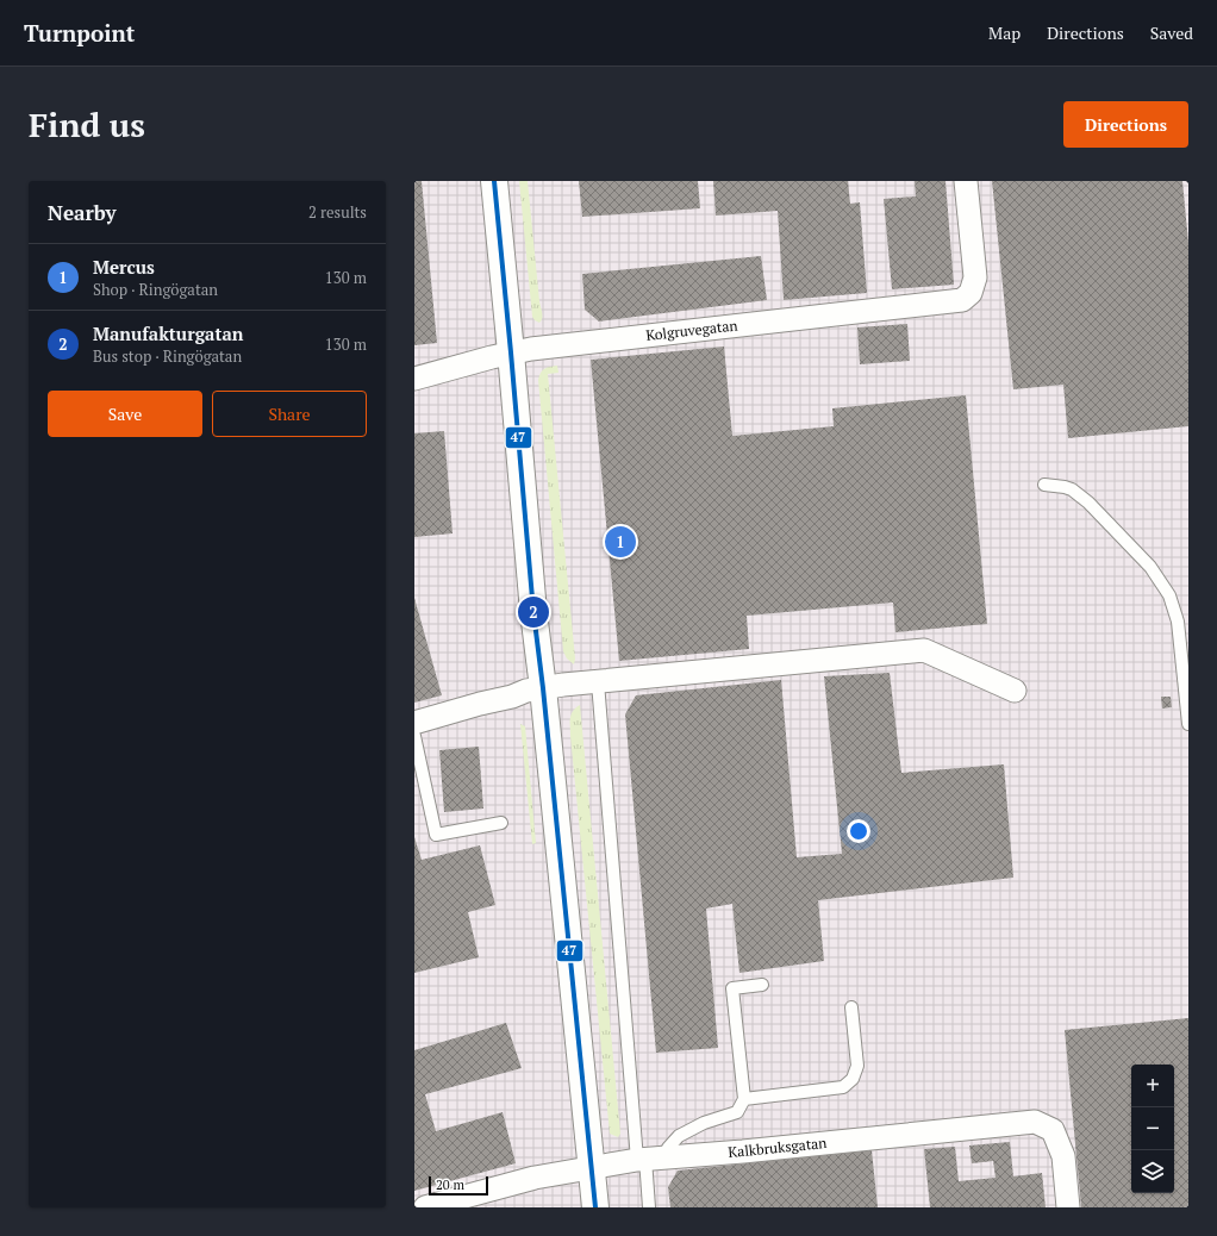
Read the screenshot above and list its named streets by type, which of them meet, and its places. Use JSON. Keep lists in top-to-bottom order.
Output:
{
  "streets": {
    "street": ["Kolgruvegatan", "Kalkbruksgatan"]
  },
  "lines": ["transit line 47"],
  "scale_bar": "20 m",
  "page": {
    "header": "Turnpoint",
    "nav": ["Map", "Directions", "Saved"],
    "buttons": [
      "Directions",
      ["Save", "Share"]
    ],
    "title": "Find us",
    "heading": ["Nearby", "2 results"],
    "list": [
      {
        "mark": "1",
        "name": "Mercus",
        "note": "Shop · Ringögatan",
        "value": "130 m"
      },
      {
        "mark": "2",
        "name": "Manufakturgatan",
        "note": "Bus stop · Ringögatan",
        "value": "130 m"
      }
    ],
    "pins": ["1", "2"],
    "map_buttons": ["+", "−"],
    "scale": "20 m"
  }
}
